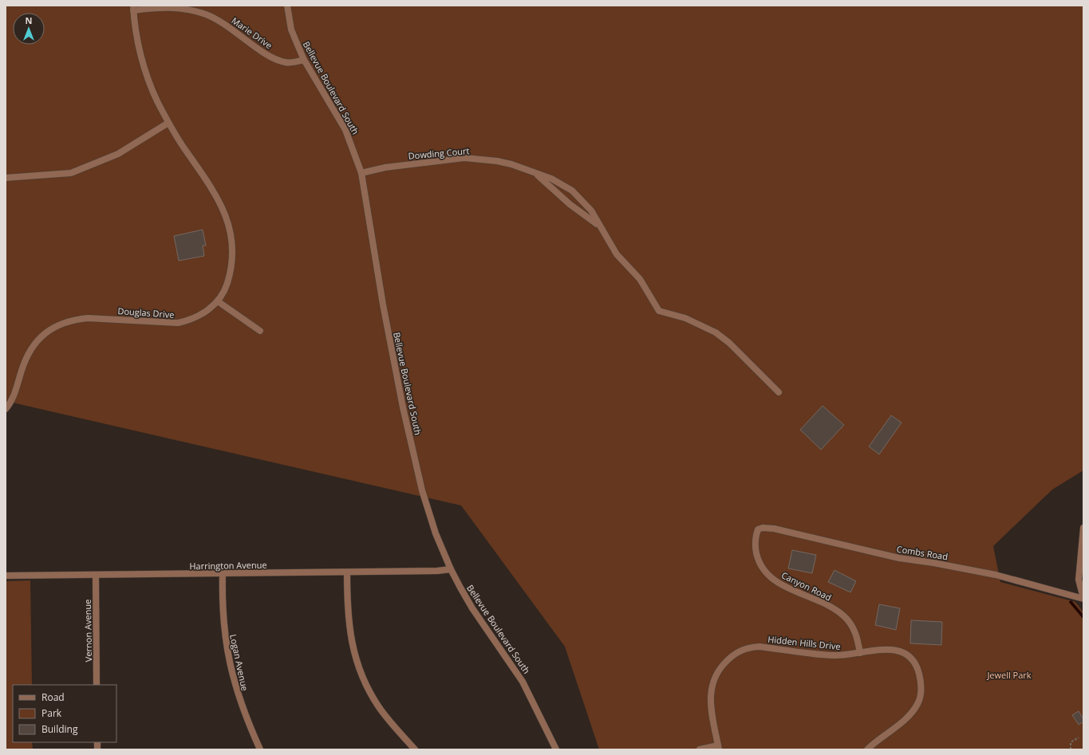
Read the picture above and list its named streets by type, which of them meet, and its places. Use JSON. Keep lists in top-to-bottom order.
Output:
{
  "streets": {
    "street": [
      "Marie Drive",
      "Bellevue Boulevard South",
      "Dowding Court",
      "Douglas Drive",
      "Combs Road",
      "Harrington Avenue",
      "Canyon Road",
      "Vernon Avenue",
      "Hidden Hills Drive",
      "Logan Avenue"
    ]
  },
  "crossings": [
    ["Marie Drive", "Bellevue Boulevard South"],
    ["Marie Drive", "Douglas Drive"],
    ["Bellevue Boulevard South", "Dowding Court"],
    ["Bellevue Boulevard South", "Harrington Avenue"],
    ["Combs Road", "Canyon Road"],
    ["Harrington Avenue", "Vernon Avenue"],
    ["Harrington Avenue", "Logan Avenue"],
    ["Canyon Road", "Hidden Hills Drive"]
  ],
  "parks": ["Jewell Park"],
  "legend": ["Road", "Park", "Building"],
  "north": "top"
}
